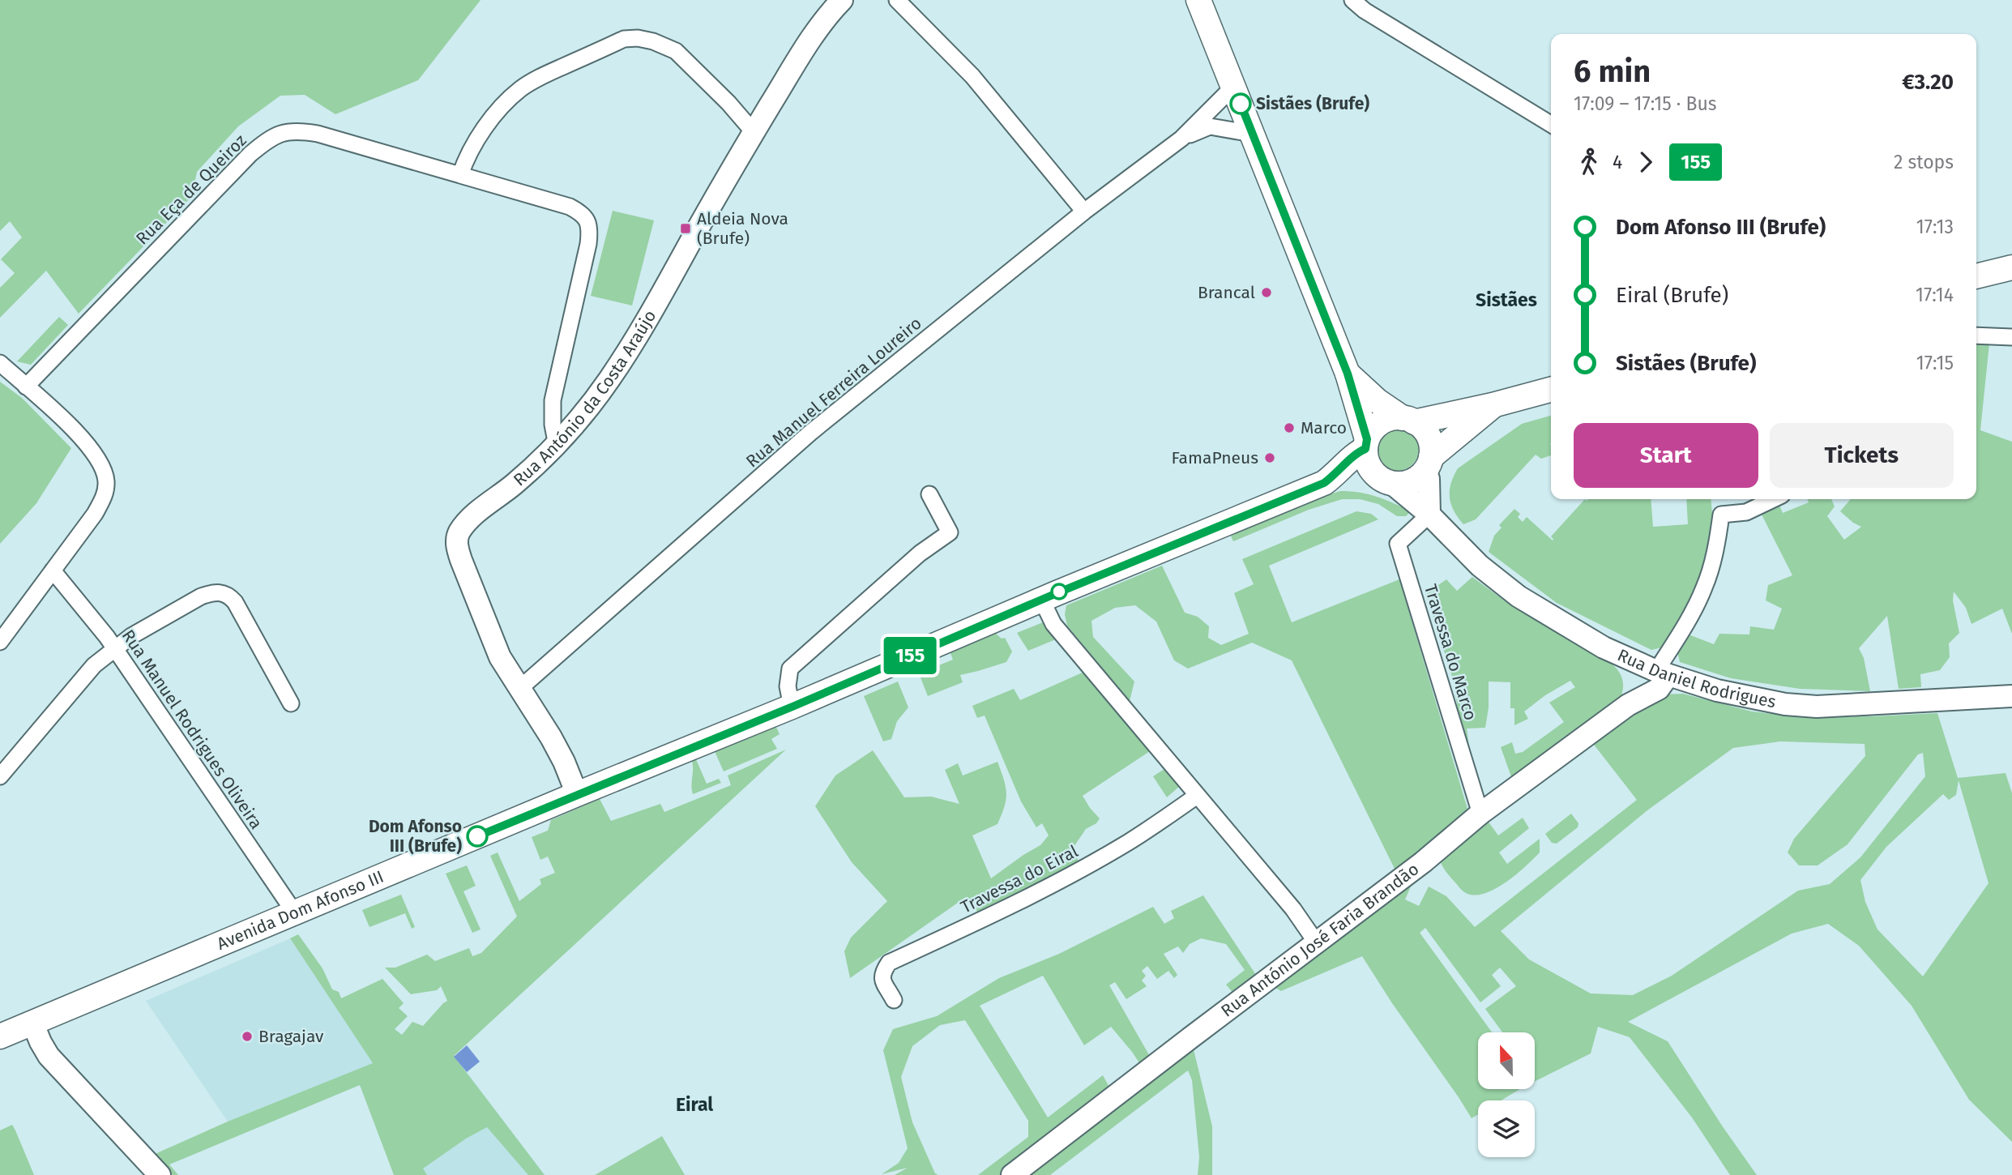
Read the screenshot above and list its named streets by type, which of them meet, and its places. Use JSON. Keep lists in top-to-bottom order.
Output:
{
  "streets": {
    "main road": ["Avenida Dom Afonso III"],
    "street": [
      "Rua Eça de Queiroz",
      "Rua Manuel Ferreira Loureiro",
      "Rua António da Costa Araújo",
      "Travessa do Marco",
      "Rua Daniel Rodrigues",
      "Rua Manuel Rodrigues Oliveira",
      "Travessa do Eiral",
      "Rua António José Faria Brandão"
    ]
  },
  "crossings": [
    ["Rua Eça de Queiroz", "Rua António da Costa Araújo"],
    ["Rua Manuel Ferreira Loureiro", "Rua António da Costa Araújo"],
    ["Rua António da Costa Araújo", "Avenida Dom Afonso III"],
    ["Travessa do Marco", "Rua Daniel Rodrigues"],
    ["Travessa do Marco", "Rua António José Faria Brandão"],
    ["Rua Daniel Rodrigues", "Avenida Dom Afonso III"],
    ["Rua Daniel Rodrigues", "Rua António José Faria Brandão"],
    ["Rua Manuel Rodrigues Oliveira", "Avenida Dom Afonso III"]
  ],
  "districts": ["Sistães", "Eiral"],
  "places": {
    "other": [
      "Sistães (Brufe)",
      "Brancal",
      "Marco",
      "FamaPneus",
      "Dom Afonso III (Brufe)",
      "Bragajav"
    ],
    "transit": ["Aldeia Nova (Brufe)"]
  },
  "lines": ["bus line 155"],
  "north": "top",
  "page": {
    "on_map": "155",
    "heading": ["6 min", "17:09 – 17:15 · Bus", "€3.20"],
    "legs": ["4", "155", "2 stops"],
    "list": [
      {
        "name": "Dom Afonso III (Brufe)",
        "value": "17:13"
      },
      {
        "name": "Eiral (Brufe)",
        "value": "17:14"
      },
      {
        "name": "Sistães (Brufe)",
        "value": "17:15"
      }
    ],
    "buttons": ["Start", "Tickets"]
  }
}
